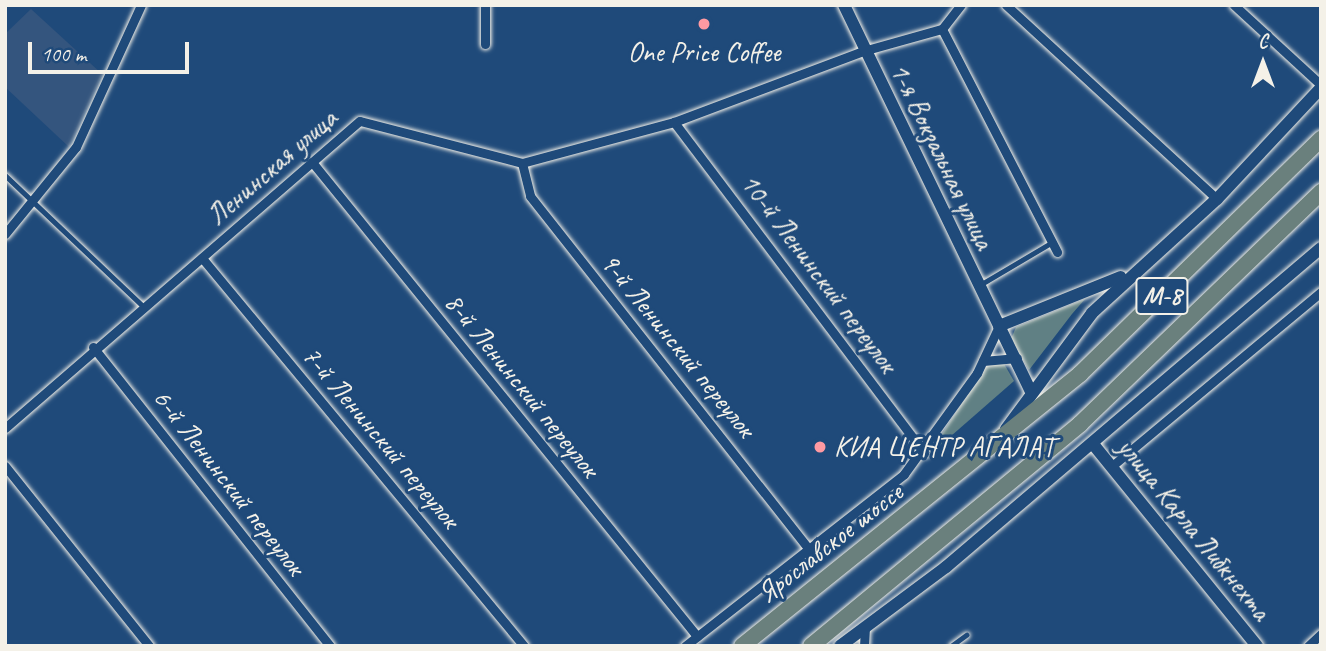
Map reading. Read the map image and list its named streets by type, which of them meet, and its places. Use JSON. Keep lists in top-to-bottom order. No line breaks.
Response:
{"streets":{"highway":["М-8","Ярославское шоссе"],"street":["1-я Вокзальная улица","Ленинская улица","10-й Ленинский переулок","9-й Ленинский переулок","8-й Ленинский переулок","7-й Ленинский переулок","6-й Ленинский переулок","улица Карла Либкнехта"]},"crossings":[["Ленинская улица","9-й Ленинский переулок"],["Ленинская улица","8-й Ленинский переулок"],["Ленинская улица","7-й Ленинский переулок"],["Ленинская улица","6-й Ленинский переулок"]],"places":["One Price Coffee","КИА ЦЕНТР АГАЛАТ"],"scale_bar":"100 m","north":"top"}
